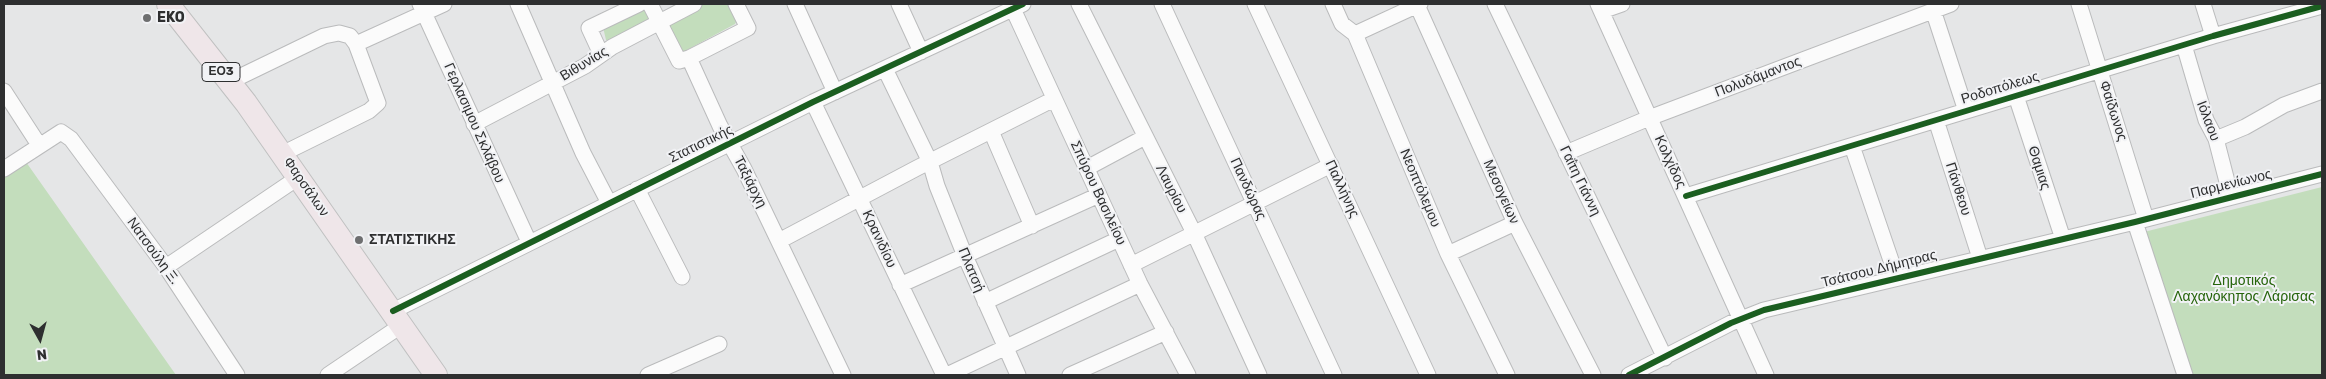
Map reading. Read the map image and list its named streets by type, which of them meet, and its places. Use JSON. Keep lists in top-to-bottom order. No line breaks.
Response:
{"streets":{"main road":["ΕΟ3","Φαρσάλων"],"street":["Βιθυνίας","Πολυδάμαντος","Ροδοπόλεως","Φαίδωνος","Ιόλαου","Γερλασιμου Σκλάβου","Στατιστικής","Κολχίδος","Θαμιας","Γαΐτη Γιάννη","Ταξιάρχη","Παρμενίωνος","Νεοπτόλεμου","Λαυρίου","Πανδώρας","Παλλήνης","Πάνθεου","Μεσογείων","Σπύρου Βασιλείου","Κρανιδίου","Νατσούλη Ξ.","Τσάτσου Δήμητρας","Πλατσή"]},"crossings":[["Βιθυνίας","Γερλασιμου Σκλάβου"],["Πολυδάμαντος","Κολχίδος"],["Πολυδάμαντος","Γαΐτη Γιάννη"],["Ροδοπόλεως","Φαίδωνος"],["Ροδοπόλεως","Ιόλαου"],["Ροδοπόλεως","Κολχίδος"],["Ροδοπόλεως","Θαμιας"],["Ροδοπόλεως","Πάνθεου"],["Φαίδωνος","Παρμενίωνος"],["Φαίδωνος","Τσάτσου Δήμητρας"],["Ιόλαου","Παρμενίωνος"],["Γερλασιμου Σκλάβου","Στατιστικής"],["Στατιστικής","Ταξιάρχη"],["Στατιστικής","Φαρσάλων"],["Στατιστικής","Σπύρου Βασιλείου"],["Στατιστικής","Κρανιδίου"],["Στατιστικής","Πλατσή"],["Κολχίδος","Τσάτσου Δήμητρας"],["Θαμιας","Τσάτσου Δήμητρας"],["Γαΐτη Γιάννη","Τσάτσου Δήμητρας"],["Παρμενίωνος","Τσάτσου Δήμητρας"],["Πάνθεου","Τσάτσου Δήμητρας"]],"parks":["Δημοτικός Λαχανόκηπος Λάρισας"],"places":["EKO","ΣΤΑΤΙΣΤΙΚΗΣ"],"north":"bottom"}
